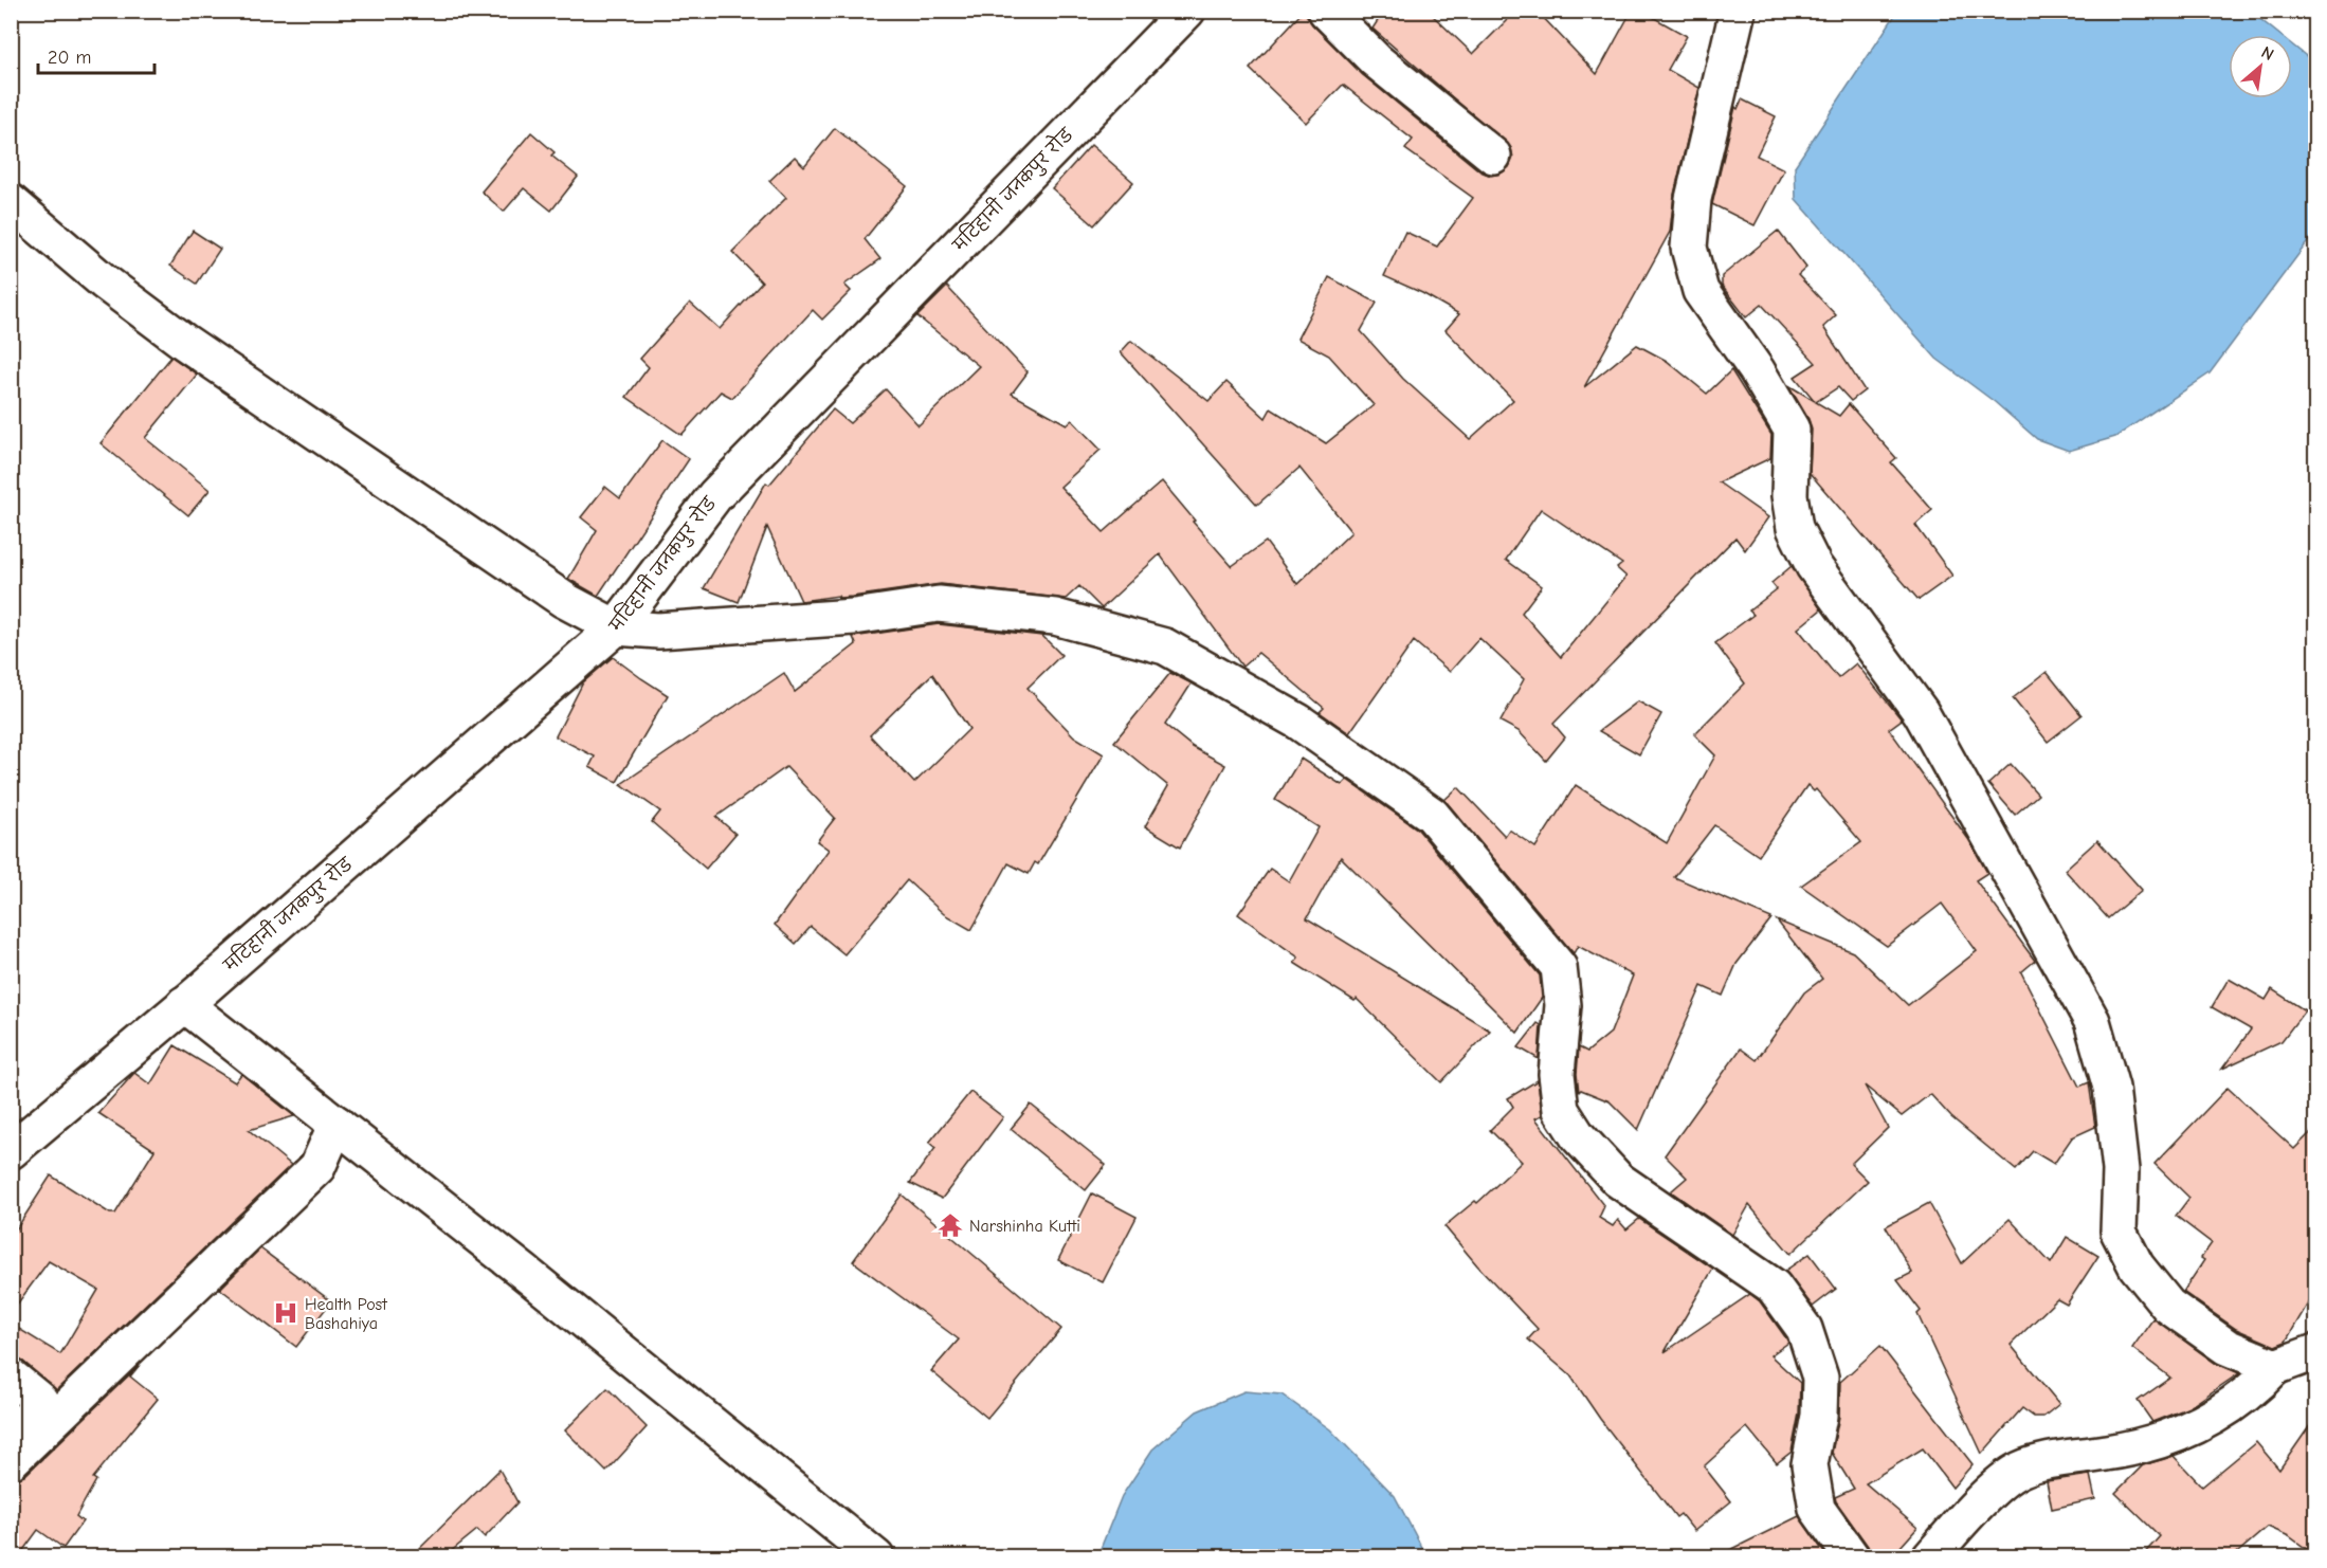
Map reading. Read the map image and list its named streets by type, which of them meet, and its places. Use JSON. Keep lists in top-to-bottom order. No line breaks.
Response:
{"streets":{"street":["मटिहानी जनकपुर रोड"]},"places":{"temple":["Narshinha Kutti"],"hospital":["Health Post Bashahiya"]},"scale_bar":"20 m","north":"top right"}
